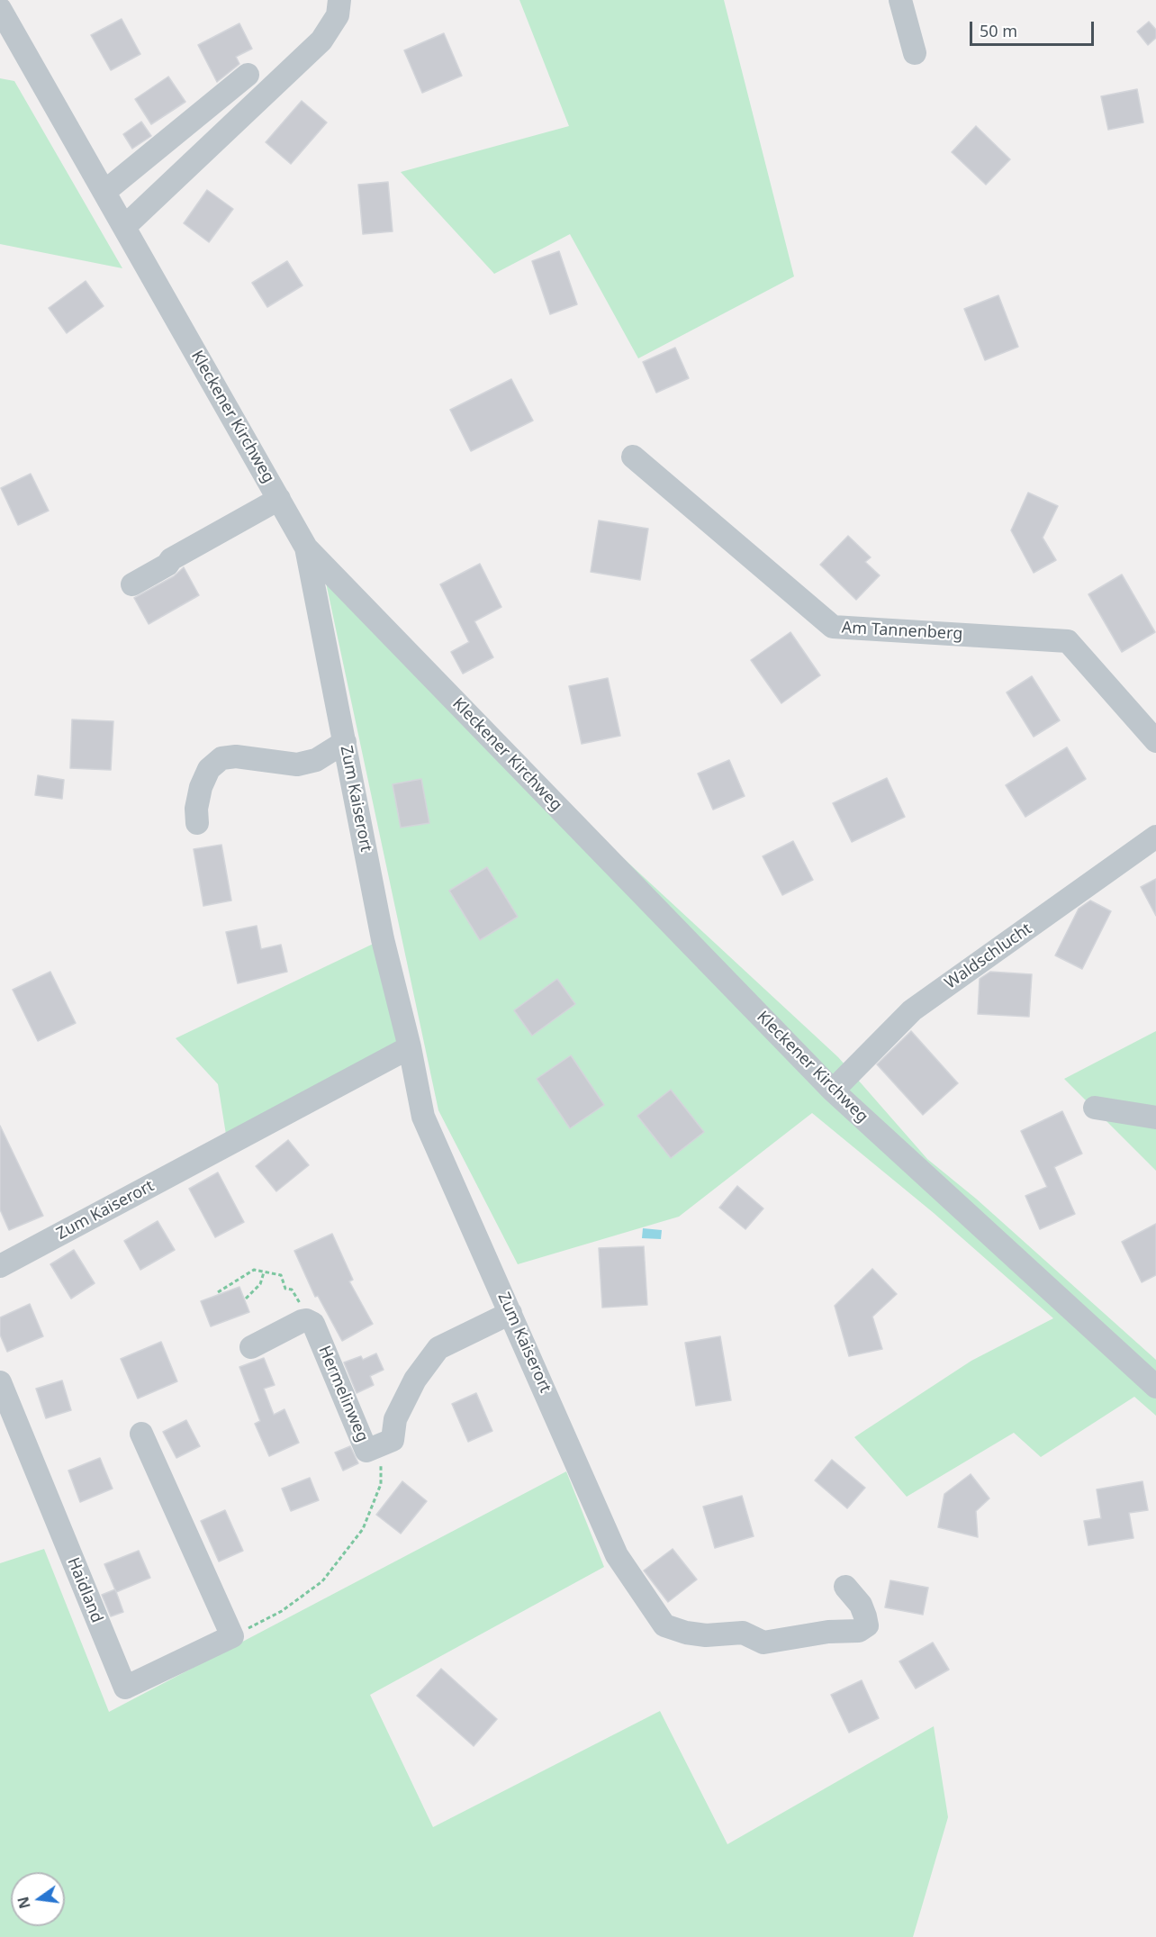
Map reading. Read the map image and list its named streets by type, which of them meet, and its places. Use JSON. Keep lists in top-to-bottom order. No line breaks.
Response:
{"streets":{"street":["Kleckener Kirchweg","Am Tannenberg","Zum Kaiserort","Waldschlucht","Hermelinweg","Haidland"]},"crossings":[["Kleckener Kirchweg","Zum Kaiserort"],["Kleckener Kirchweg","Waldschlucht"],["Zum Kaiserort","Hermelinweg"],["Hermelinweg","Haidland"]],"scale_bar":"50 m","north":"left"}
